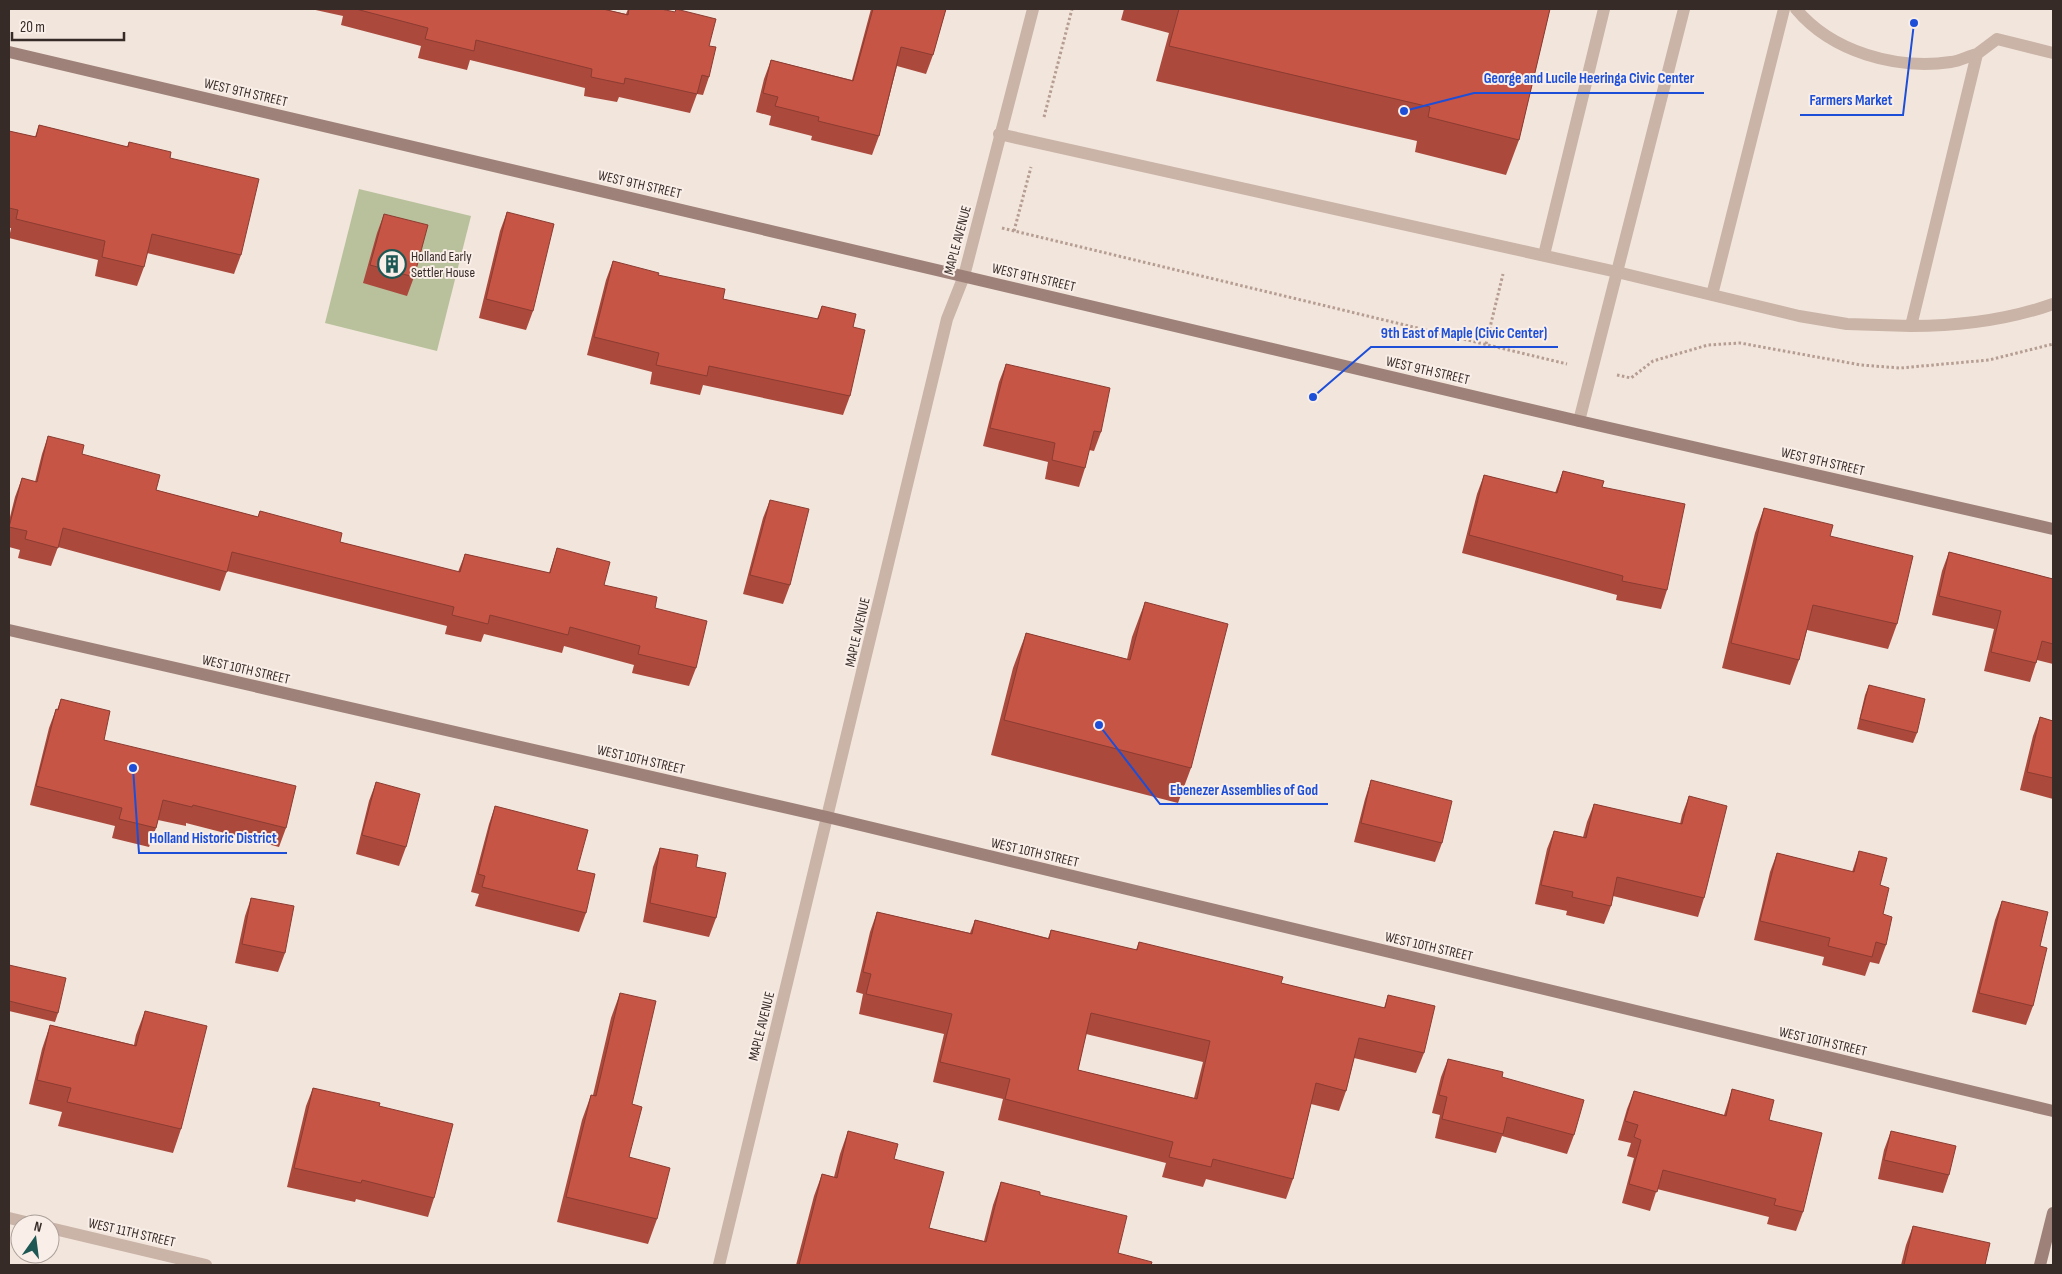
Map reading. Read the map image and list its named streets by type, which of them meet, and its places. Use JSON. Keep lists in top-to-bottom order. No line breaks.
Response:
{"streets":{"street":["WEST 9TH STREET","MAPLE AVENUE","WEST 10TH STREET","WEST 11TH STREET"]},"crossings":[["WEST 9TH STREET","MAPLE AVENUE"],["MAPLE AVENUE","WEST 10TH STREET"]],"places":{"other":["Farmers Market","George and Lucile Heeringa Civic Center","9th East of Maple (Civic Center)","Ebenezer Assemblies of God","Holland Historic District"],"building":["Holland Early Settler House"]},"scale_bar":"20 m","north":"top"}
